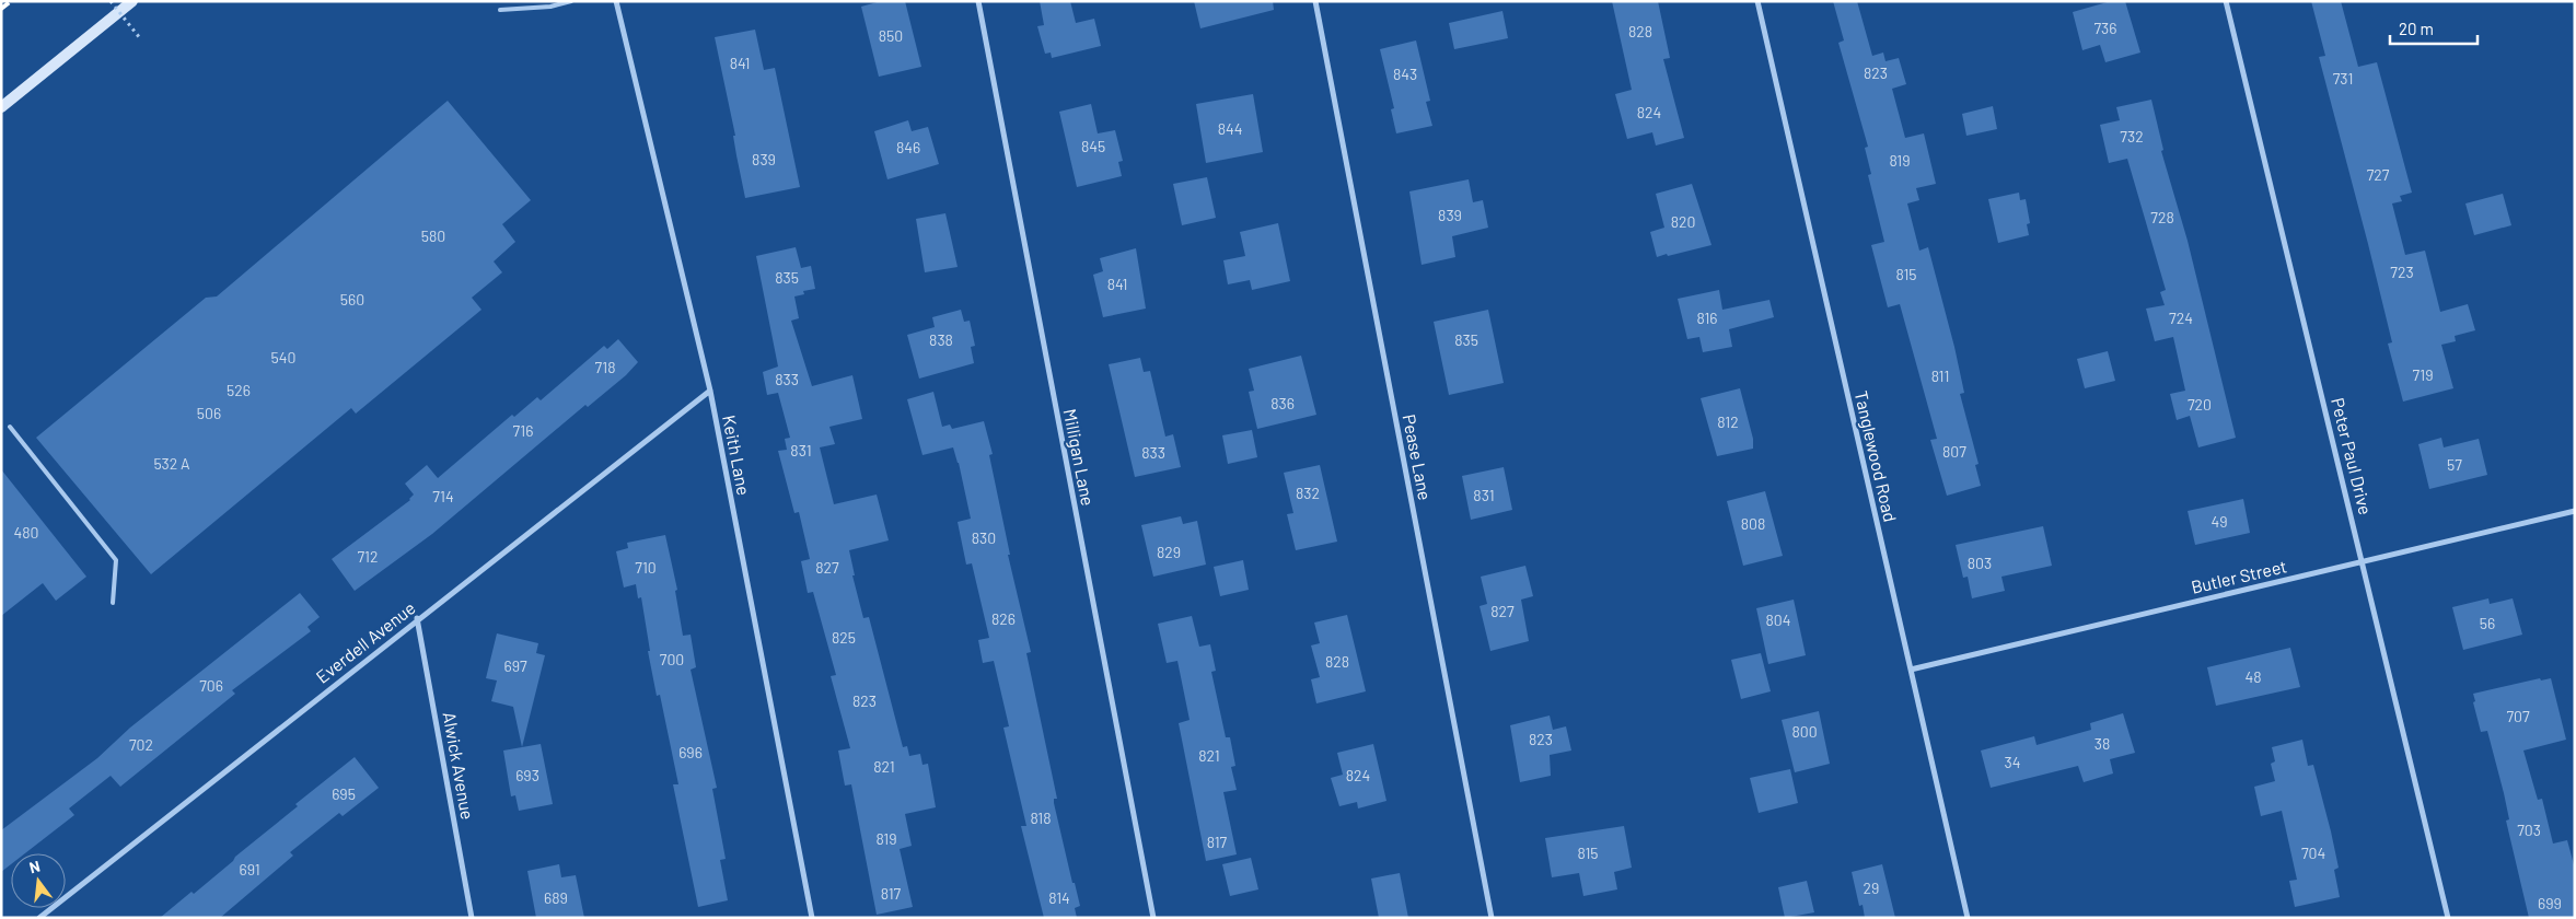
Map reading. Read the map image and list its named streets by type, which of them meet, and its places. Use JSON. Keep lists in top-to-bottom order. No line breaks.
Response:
{"streets":{"street":["Keith Lane","Tanglewood Road","Peter Paul Drive","Milligan Lane","Pease Lane","Butler Street","Everdell Avenue","Alwick Avenue"]},"crossings":[["Keith Lane","Everdell Avenue"],["Tanglewood Road","Butler Street"],["Peter Paul Drive","Butler Street"],["Everdell Avenue","Alwick Avenue"]],"house_numbers":["736","828","850","841","823","843","731","824","844","732","845","846","839","819","727","839","728","820","580","723","815","835","841","560","816","724","838","835","540","718","719","811","833","526","836","720","506","812","716","831","807","833","532 A","57","832","831","714","49","808","480","830","829","712","803","710","827","827","826","804","56","825","700","828","697","48","706","823","707","800","823","38","702","696","821","34","821","693","824","695","818","703","819","817","815","704","691","29","817","689","814","699"],"scale_bar":"20 m","north":"top"}
